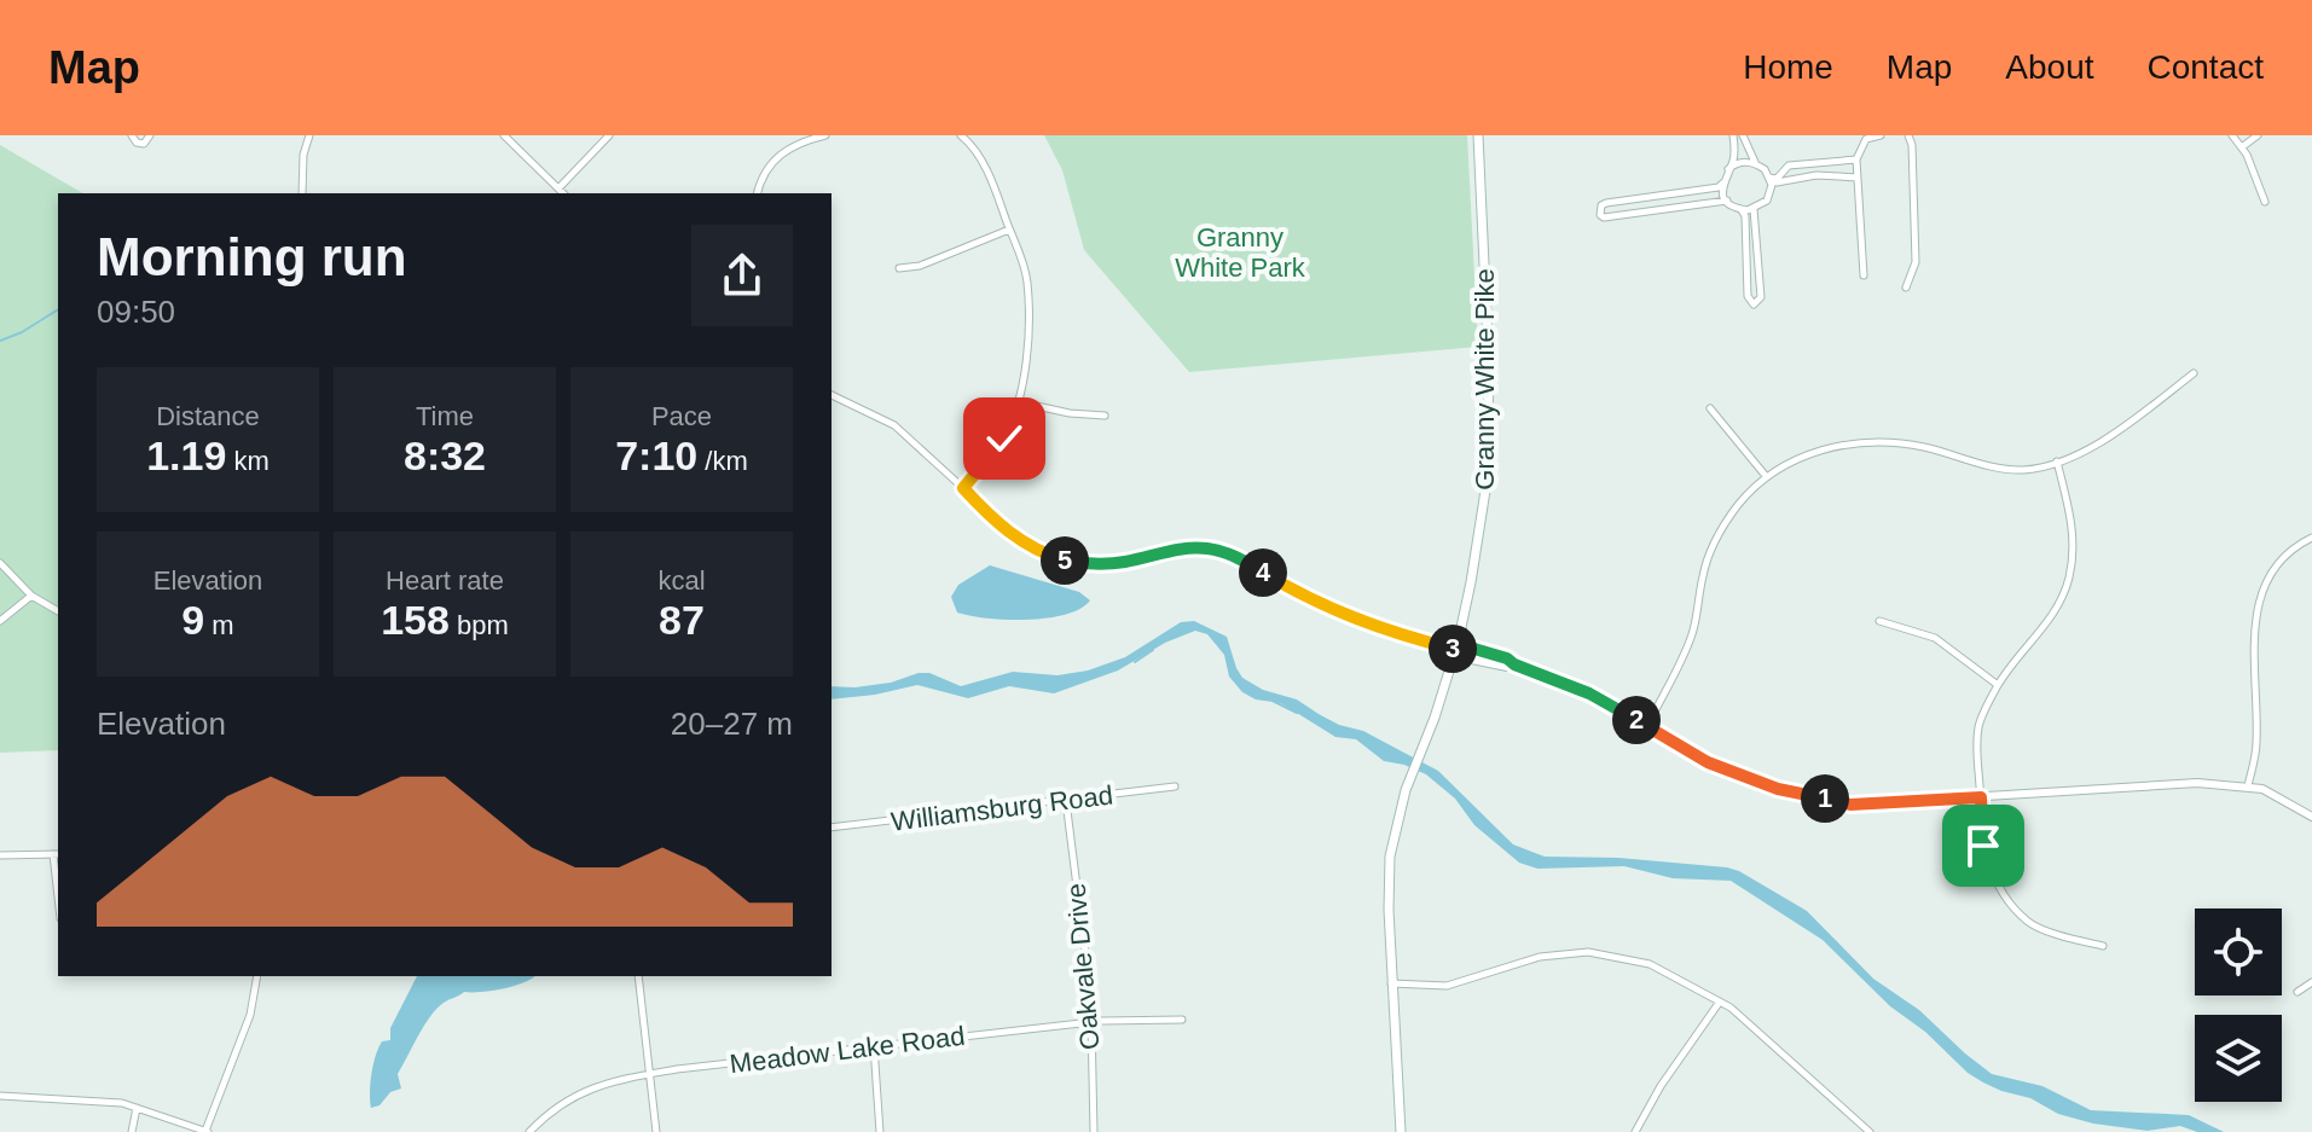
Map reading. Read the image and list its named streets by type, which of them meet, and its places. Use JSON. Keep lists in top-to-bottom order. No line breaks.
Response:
{"streets":{"main road":["Granny White Pike"],"street":["Williamsburg Road","Oakvale Drive","Meadow Lake Road"]},"crossings":[["Williamsburg Road","Oakvale Drive"],["Oakvale Drive","Meadow Lake Road"]],"parks":["Granny White Park"],"page":{"header":"Map","nav":["Home","Map","About","Contact"],"heading":["Morning run","09:50"],"stats":[["Distance","1.19 km"],["Time","8:32"],["Pace","7:10 /km"],["Elevation","9 m"],["Heart rate","158 bpm"],["kcal","87"]],"pins":["5","4","3","2","1"],"chart":["Elevation","20–27 m"]}}
